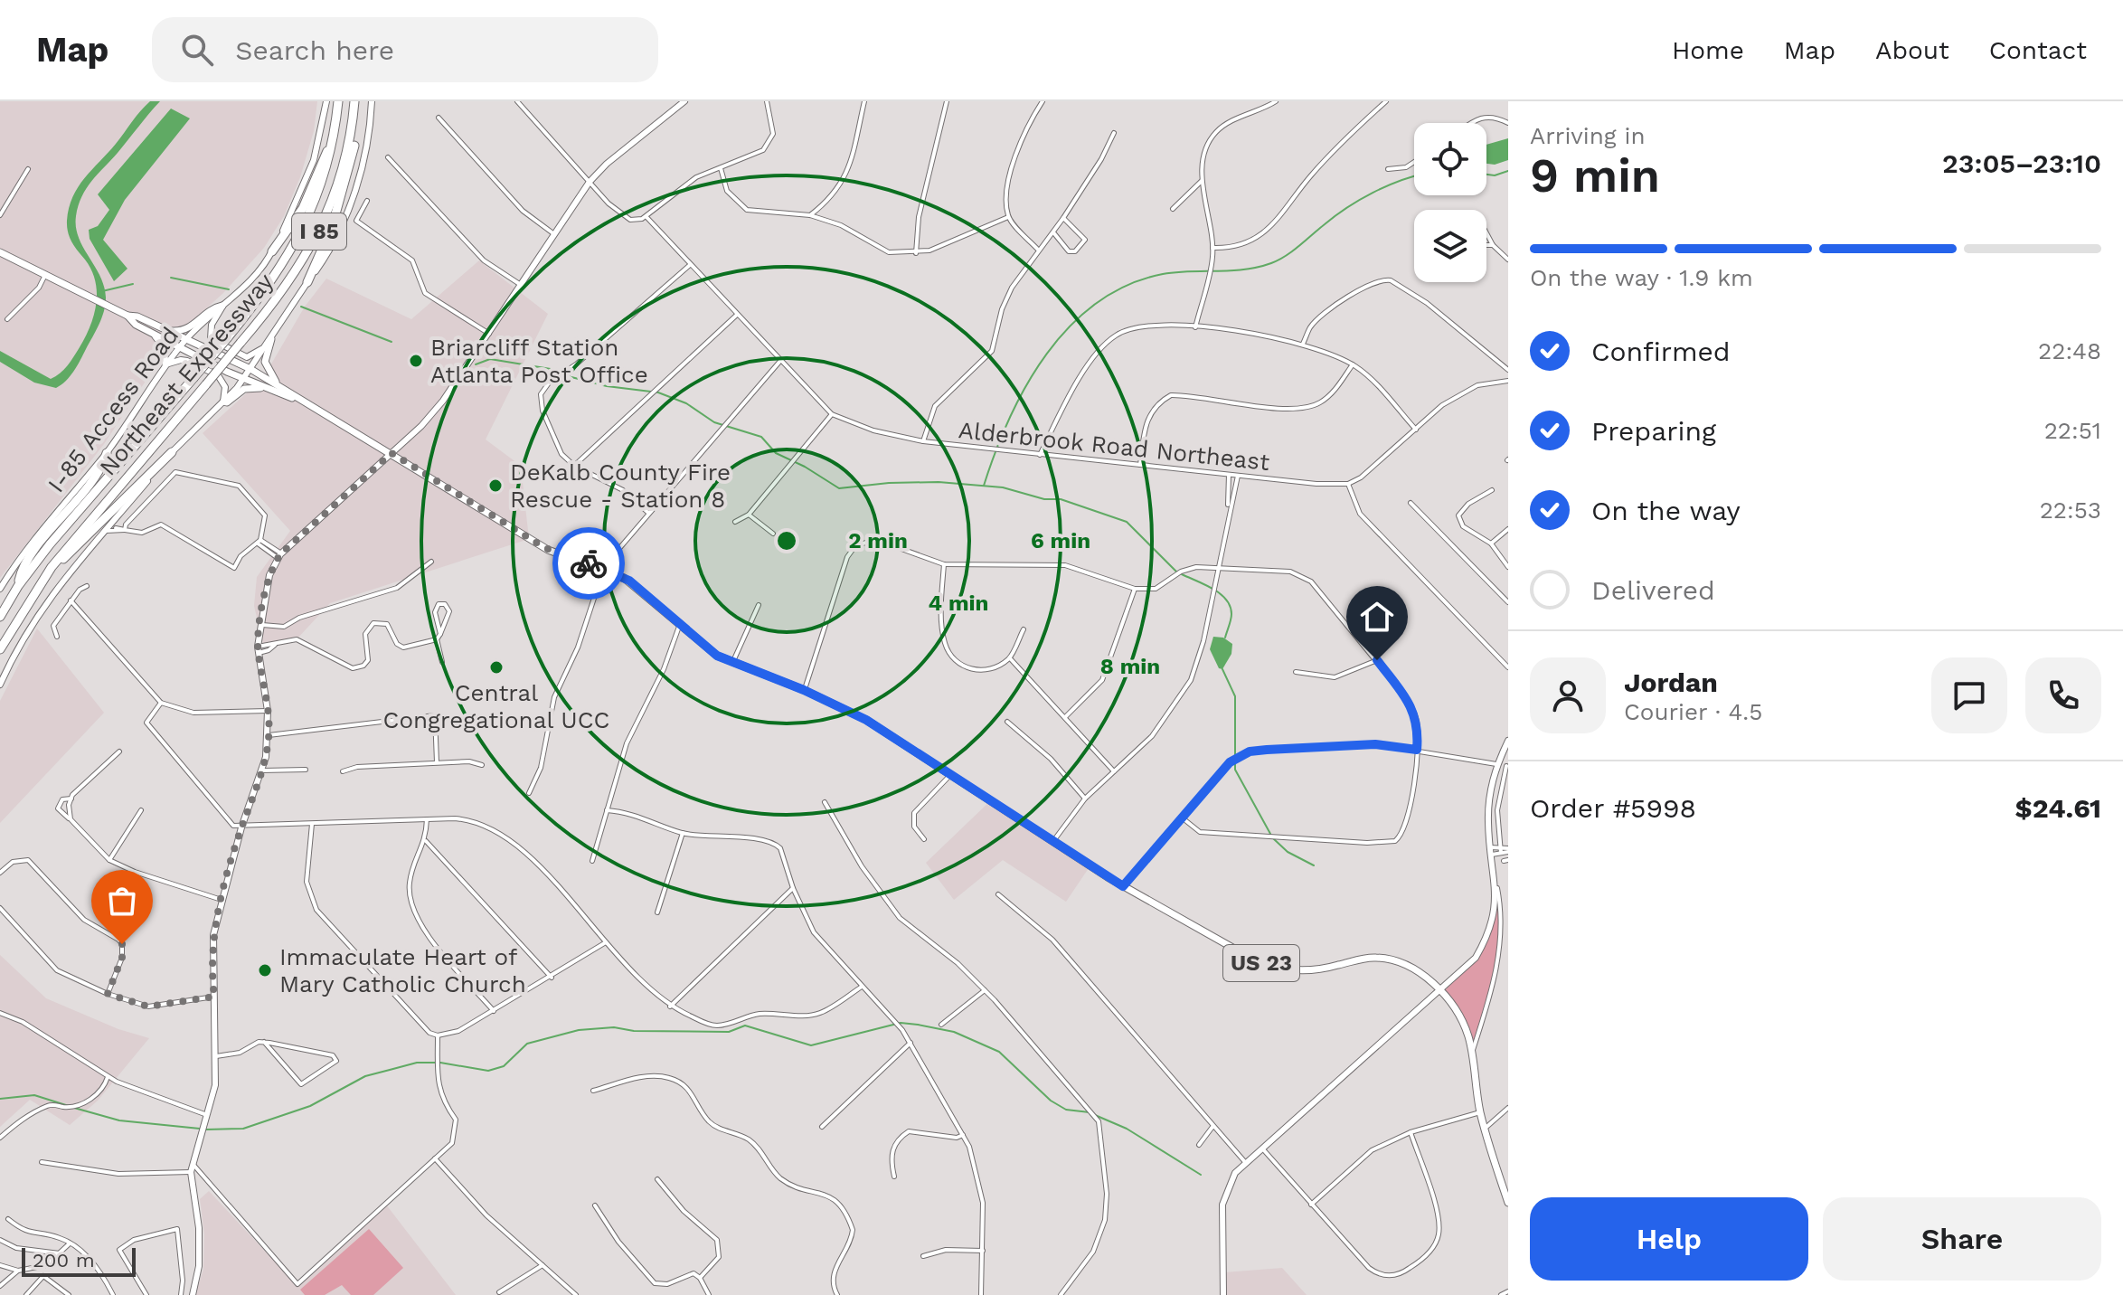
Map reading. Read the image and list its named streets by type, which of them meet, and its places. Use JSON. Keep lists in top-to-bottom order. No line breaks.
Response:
{"streets":{"highway":["I 85","Northeast Expressway"],"main road":["I-85 Access Road","US 23"],"street":["Alderbrook Road Northeast"]},"crossings":[["I-85 Access Road","US 23"]],"places":["Briarcliff Station Atlanta Post Office","DeKalb County Fire Rescue - Station 8","Central Congregational UCC","Immaculate Heart of Mary Catholic Church"],"scale_bar":"200 m","page":{"header":"Map","search":"Search here","nav":["Home","Map","About","Contact"],"heading":["9 min","Arriving in","23:05–23:10"],"panel":["Jordan","Courier · 4.5","Order #5998","$24.61"],"bar":"On the way · 1.9 km","list":[["Confirmed","22:48"],["Preparing","22:51"],["On the way","22:53"],"Delivered"],"buttons":["Help","Share"],"scale":"200 m"},"rings":["2 min","6 min","4 min","8 min"]}
